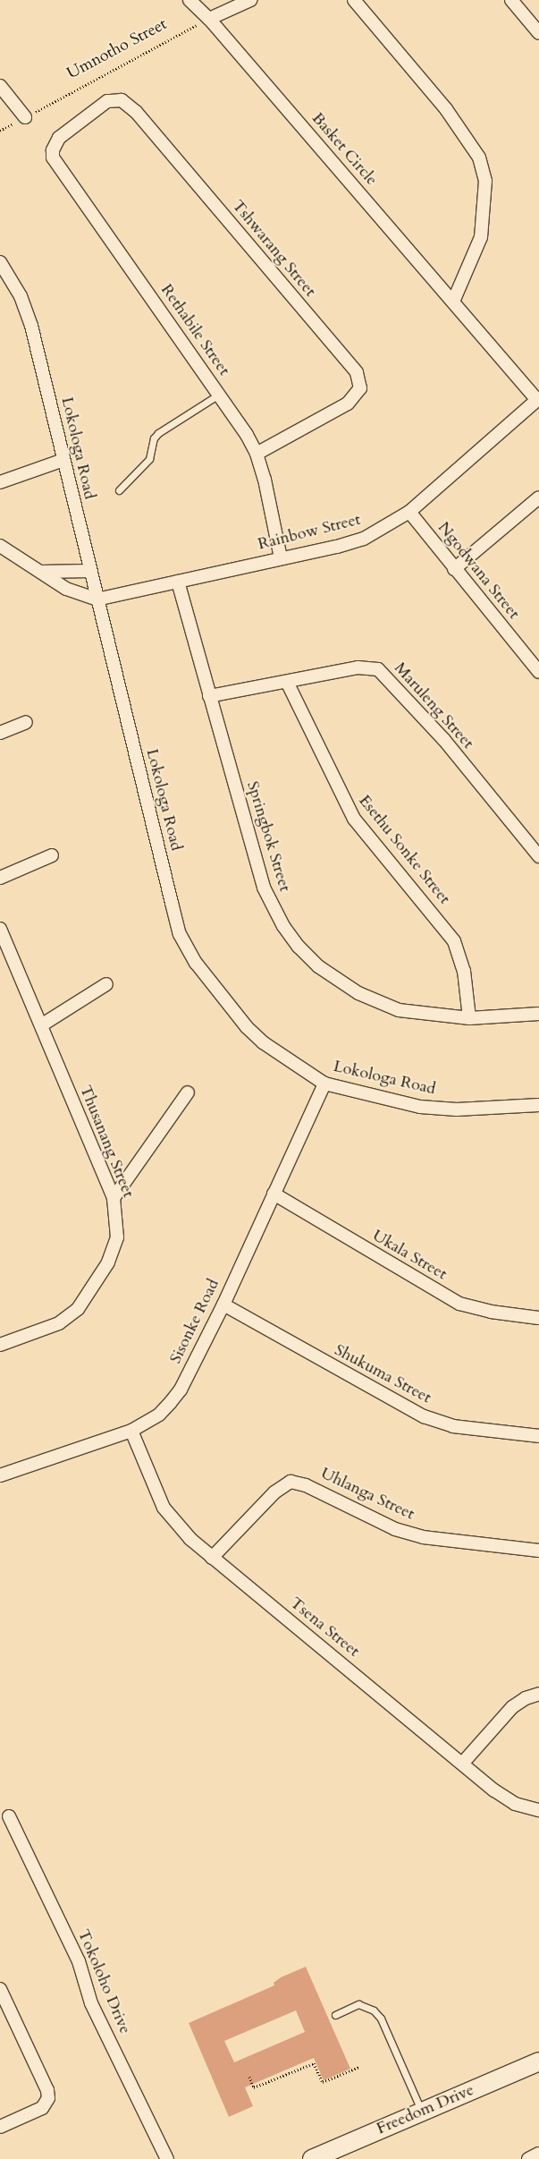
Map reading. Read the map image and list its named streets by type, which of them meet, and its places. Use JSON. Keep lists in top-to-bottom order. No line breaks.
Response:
{"streets":{"street":["Basket Circle","Tshwarang Street","Rethabile Street","Lokologa Road","Rainbow Street","Ngodwana Street","Maruleng Street","Springbok Street","Esethu Sonke Street","Thusanang Street","Ukala Street","Sisonke Road","Shukuma Street","Uhlanga Street","Tsena Street","Tokoloho Drive","Freedom Drive"],"path":["Umnotho Street"]},"crossings":[["Umnotho Street","Basket Circle"],["Basket Circle","Rainbow Street"],["Tshwarang Street","Rethabile Street"],["Rethabile Street","Rainbow Street"],["Lokologa Road","Rainbow Street"],["Lokologa Road","Sisonke Road"],["Rainbow Street","Ngodwana Street"],["Rainbow Street","Springbok Street"],["Maruleng Street","Springbok Street"],["Maruleng Street","Esethu Sonke Street"],["Springbok Street","Esethu Sonke Street"],["Ukala Street","Sisonke Road"],["Sisonke Road","Shukuma Street"],["Sisonke Road","Tsena Street"],["Uhlanga Street","Tsena Street"]]}
